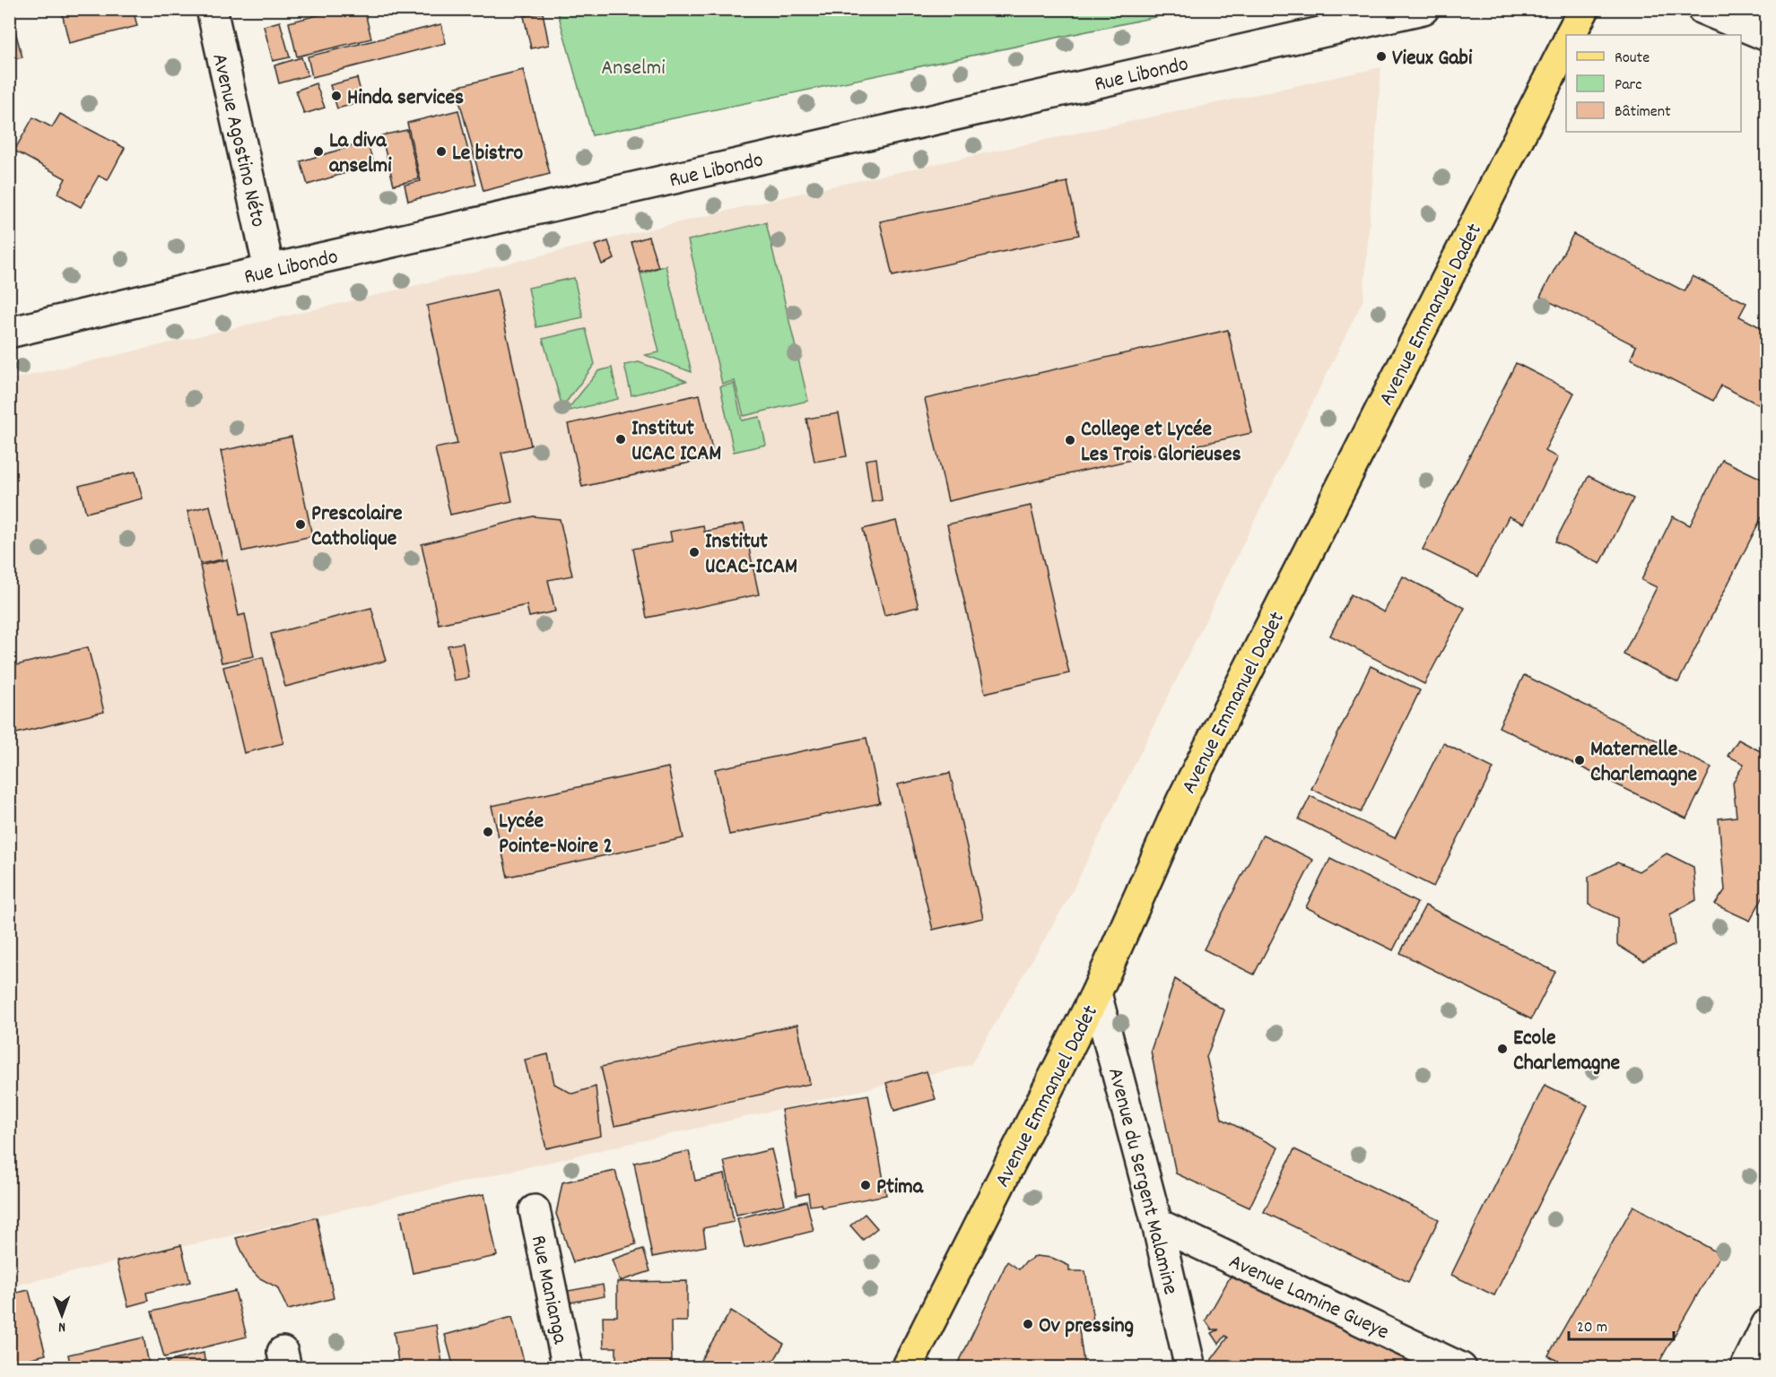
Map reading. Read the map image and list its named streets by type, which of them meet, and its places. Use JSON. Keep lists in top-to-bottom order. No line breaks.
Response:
{"streets":{"main road":["Avenue Emmanuel Dadet"],"street":["Rue Libondo","Avenue Agostino Néto","Avenue du Sergent Malamine","Rue Manianga","Avenue Lamine Gueye"]},"crossings":[["Rue Libondo","Avenue Agostino Néto"],["Avenue Emmanuel Dadet","Avenue du Sergent Malamine"],["Avenue du Sergent Malamine","Avenue Lamine Gueye"]],"parks":["Anselmi"],"places":["Vieux Gabi","Hinda services","La diva anselmi","Le bistro","Institut UCAC ICAM","College et Lycée Les Trois Glorieuses","Prescolaire Catholique","Institut UCAC-ICAM","Maternelle Charlemagne","Lycée Pointe-Noire 2","Ecole Charlemagne","Ptima","Ov pressing"],"legend":["Route","Parc","Bâtiment"],"scale_bar":"20 m","north":"bottom"}
